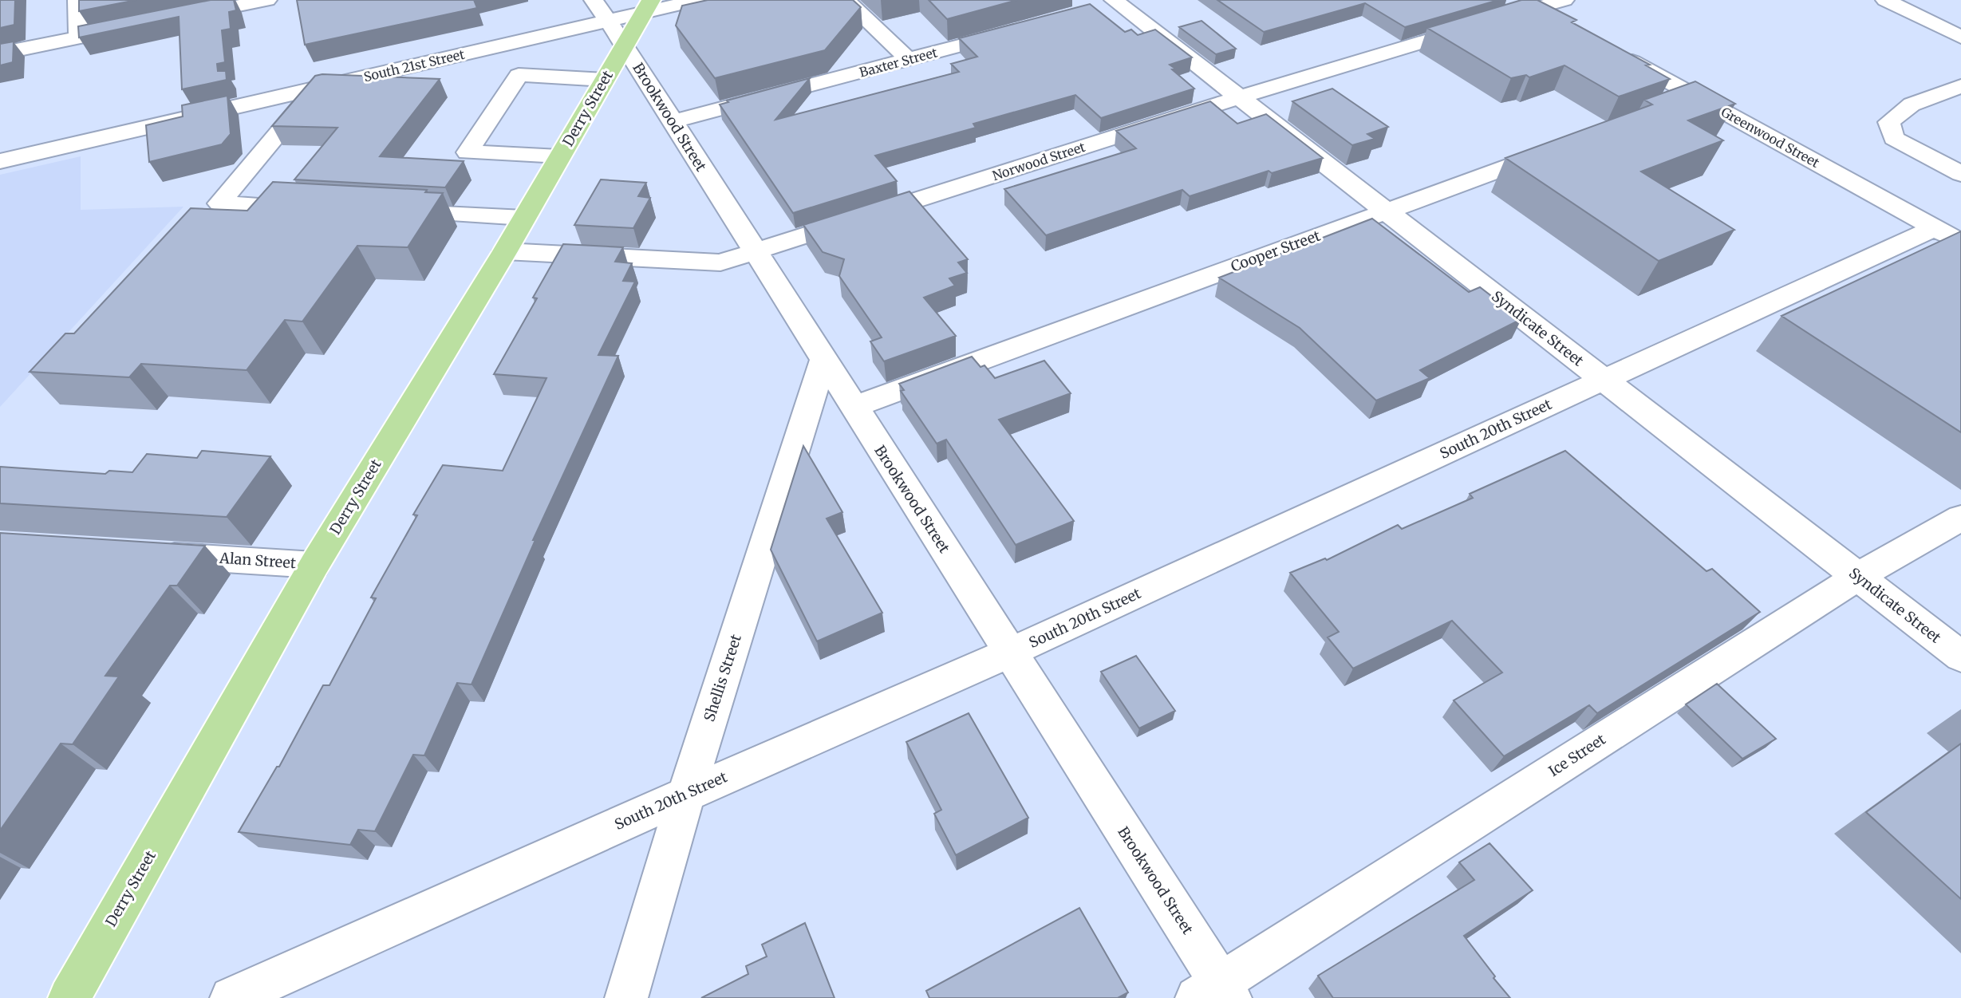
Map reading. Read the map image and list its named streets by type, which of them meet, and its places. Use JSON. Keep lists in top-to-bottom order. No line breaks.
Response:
{"streets":{"main road":["Derry Street"],"street":["Baxter Street","South 21st Street","Brookwood Street","Greenwood Street","Norwood Street","Cooper Street","Syndicate Street","South 20th Street","Alan Street","Shellis Street","Ice Street"]},"crossings":[["Baxter Street","Brookwood Street"],["South 21st Street","Derry Street"],["South 21st Street","Brookwood Street"],["Derry Street","Brookwood Street"],["Derry Street","Norwood Street"],["Derry Street","Alan Street"],["Brookwood Street","Norwood Street"],["Brookwood Street","Cooper Street"],["Brookwood Street","South 20th Street"],["Brookwood Street","Shellis Street"],["Brookwood Street","Ice Street"],["Greenwood Street","South 20th Street"],["Norwood Street","Syndicate Street"],["Cooper Street","Syndicate Street"],["Syndicate Street","South 20th Street"],["Syndicate Street","Ice Street"],["South 20th Street","Shellis Street"]]}
